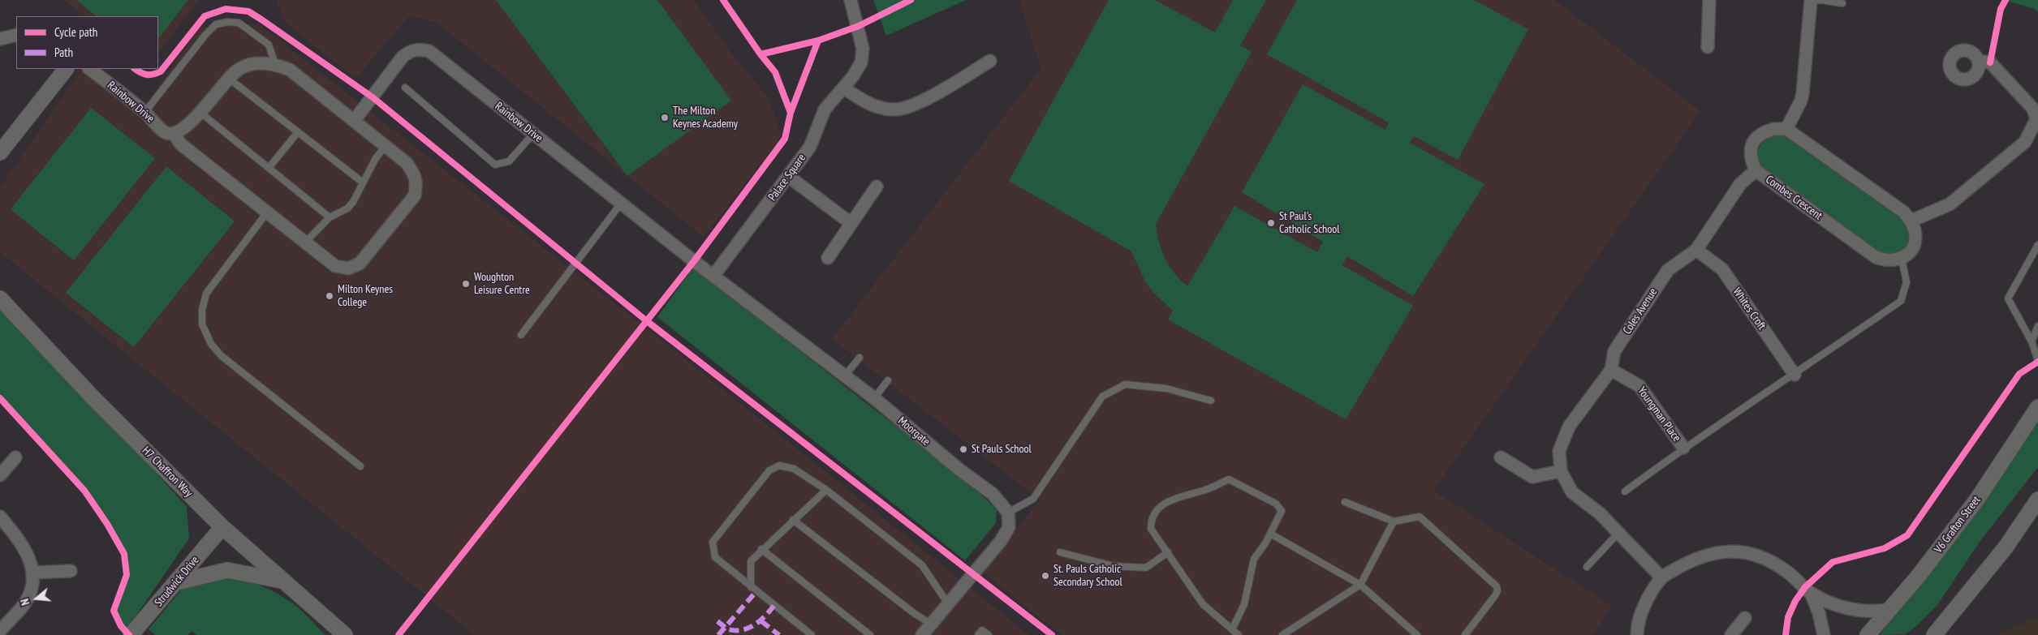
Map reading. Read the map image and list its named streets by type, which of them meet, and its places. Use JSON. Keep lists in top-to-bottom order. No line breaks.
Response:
{"streets":{"street":["Rainbow Drive","Palace Square","Combes Crescent","Whites Croft","Coles Avenue","Youngman Place","Moorgate","H7 Chaffron Way","V6 Grafton Street","Strudwick Drive"]},"crossings":[["Rainbow Drive","Moorgate"],["Palace Square","Moorgate"],["Combes Crescent","Coles Avenue"],["Whites Croft","Coles Avenue"],["Coles Avenue","Youngman Place"],["H7 Chaffron Way","Strudwick Drive"]],"places":["The Milton Keynes Academy","St Paul's Catholic School","Woughton Leisure Centre","Milton Keynes College","St Pauls School","St. Pauls Catholic Secondary School"],"legend":["Cycle path","Path"],"north":"left"}
